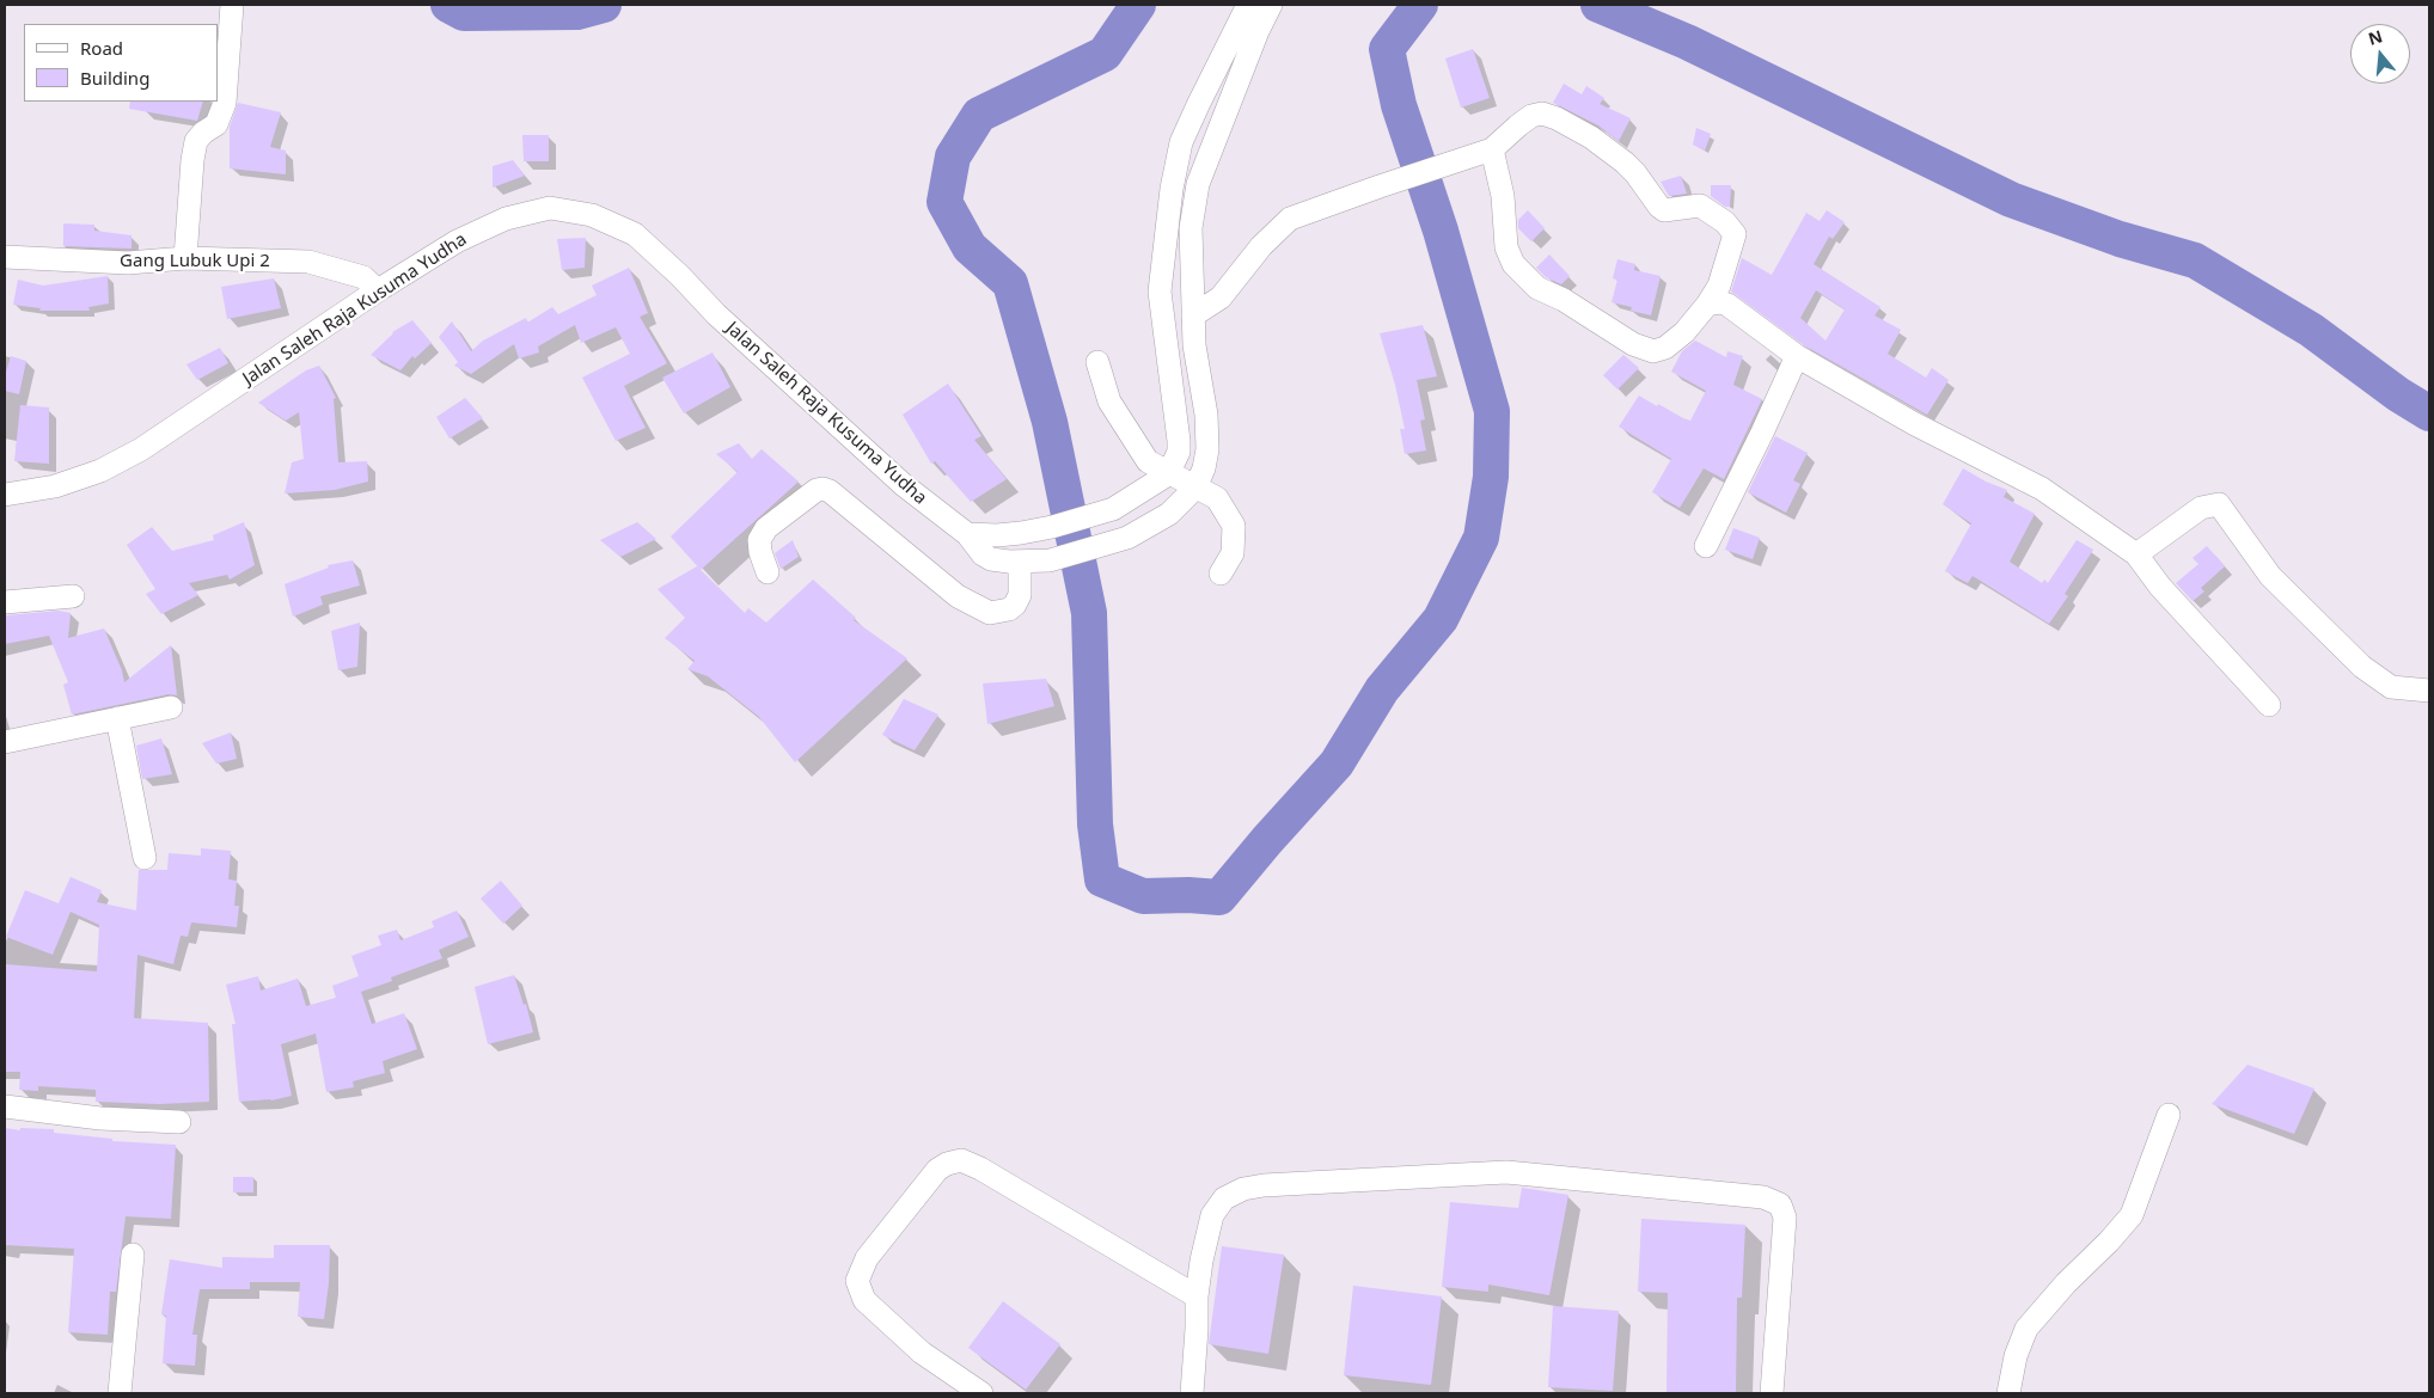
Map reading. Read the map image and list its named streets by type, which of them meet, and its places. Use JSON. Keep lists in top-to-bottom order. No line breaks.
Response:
{"streets":{"street":["Gang Lubuk Upi 2","Jalan Saleh Raja Kusuma Yudha"]},"crossings":[["Gang Lubuk Upi 2","Jalan Saleh Raja Kusuma Yudha"]],"legend":["Road","Building"],"north":"top"}
